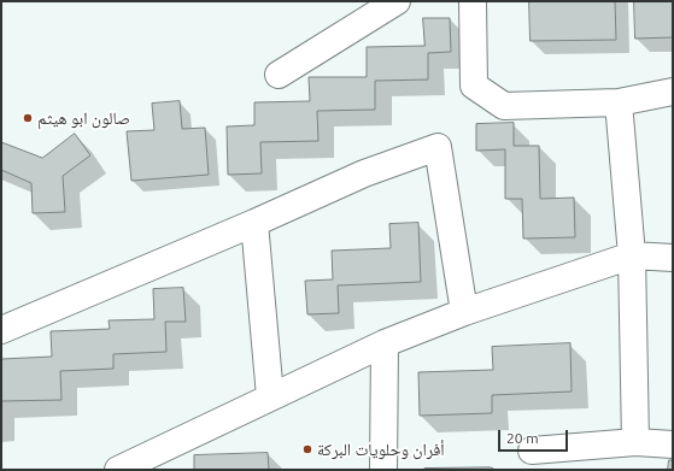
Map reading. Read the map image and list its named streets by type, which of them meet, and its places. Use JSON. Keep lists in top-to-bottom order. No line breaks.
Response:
{"places":["صالون ابو هيثم","أفران وحلويات البركة"],"scale_bar":"20 m"}
